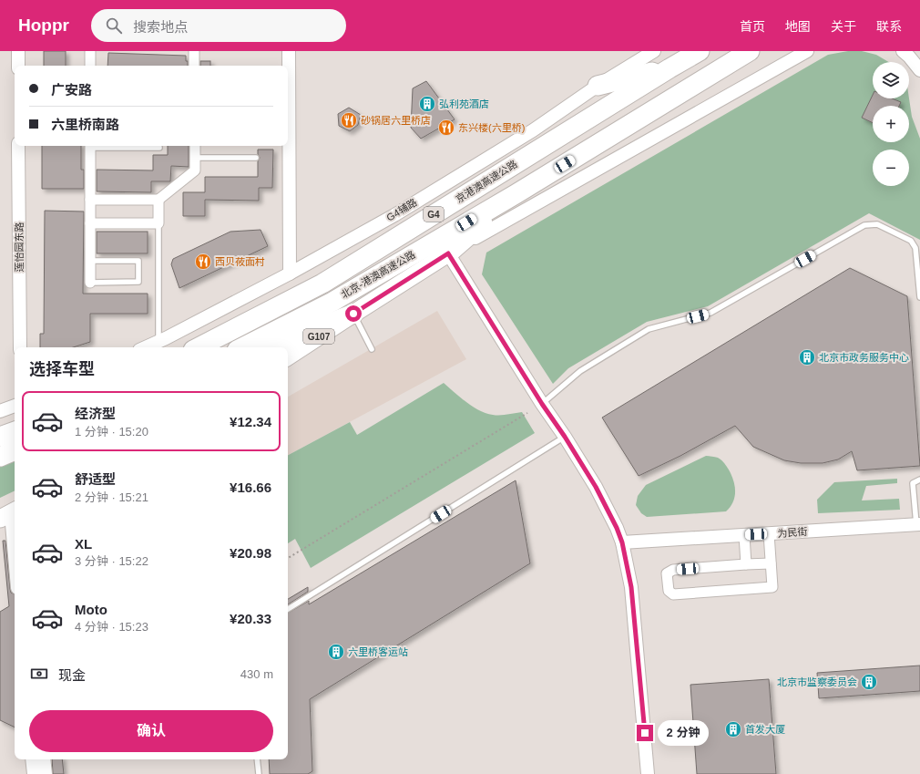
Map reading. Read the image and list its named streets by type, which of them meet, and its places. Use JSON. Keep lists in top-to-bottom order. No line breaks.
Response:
{"streets":{"highway":["京港澳高速公路","G4","北京-港澳高速公路","G107"],"street":["G4辅路","莲怡园东路","为民街"]},"crossings":[["G4","北京-港澳高速公路"],["G4","G107"],["北京-港澳高速公路","G107"]],"places":{"building":["弘利苑酒店","北京市政务服务中心","六里桥客运站","北京市监察委员会","首发大厦"],"restaurant":["砂锅居六里桥店","东兴楼(六里桥)","西贝莜面村"]},"page":{"header":"Hoppr","search":"搜索地点","nav":["首页","地图","关于","联系"],"map_buttons":["+","−"],"banner":["广安路","六里桥南路"],"heading":"选择车型","list":[{"name":"经济型","note":"1 分钟 · 15:20","value":"¥12.34"},{"name":"舒适型","note":"2 分钟 · 15:21","value":"¥16.66"},{"name":"XL","note":"3 分钟 · 15:22","value":"¥20.98"},{"name":"Moto","note":"4 分钟 · 15:23","value":"¥20.33"}],"pay":["现金","430 m"],"buttons":"确认","bubble":"2 分钟"}}
